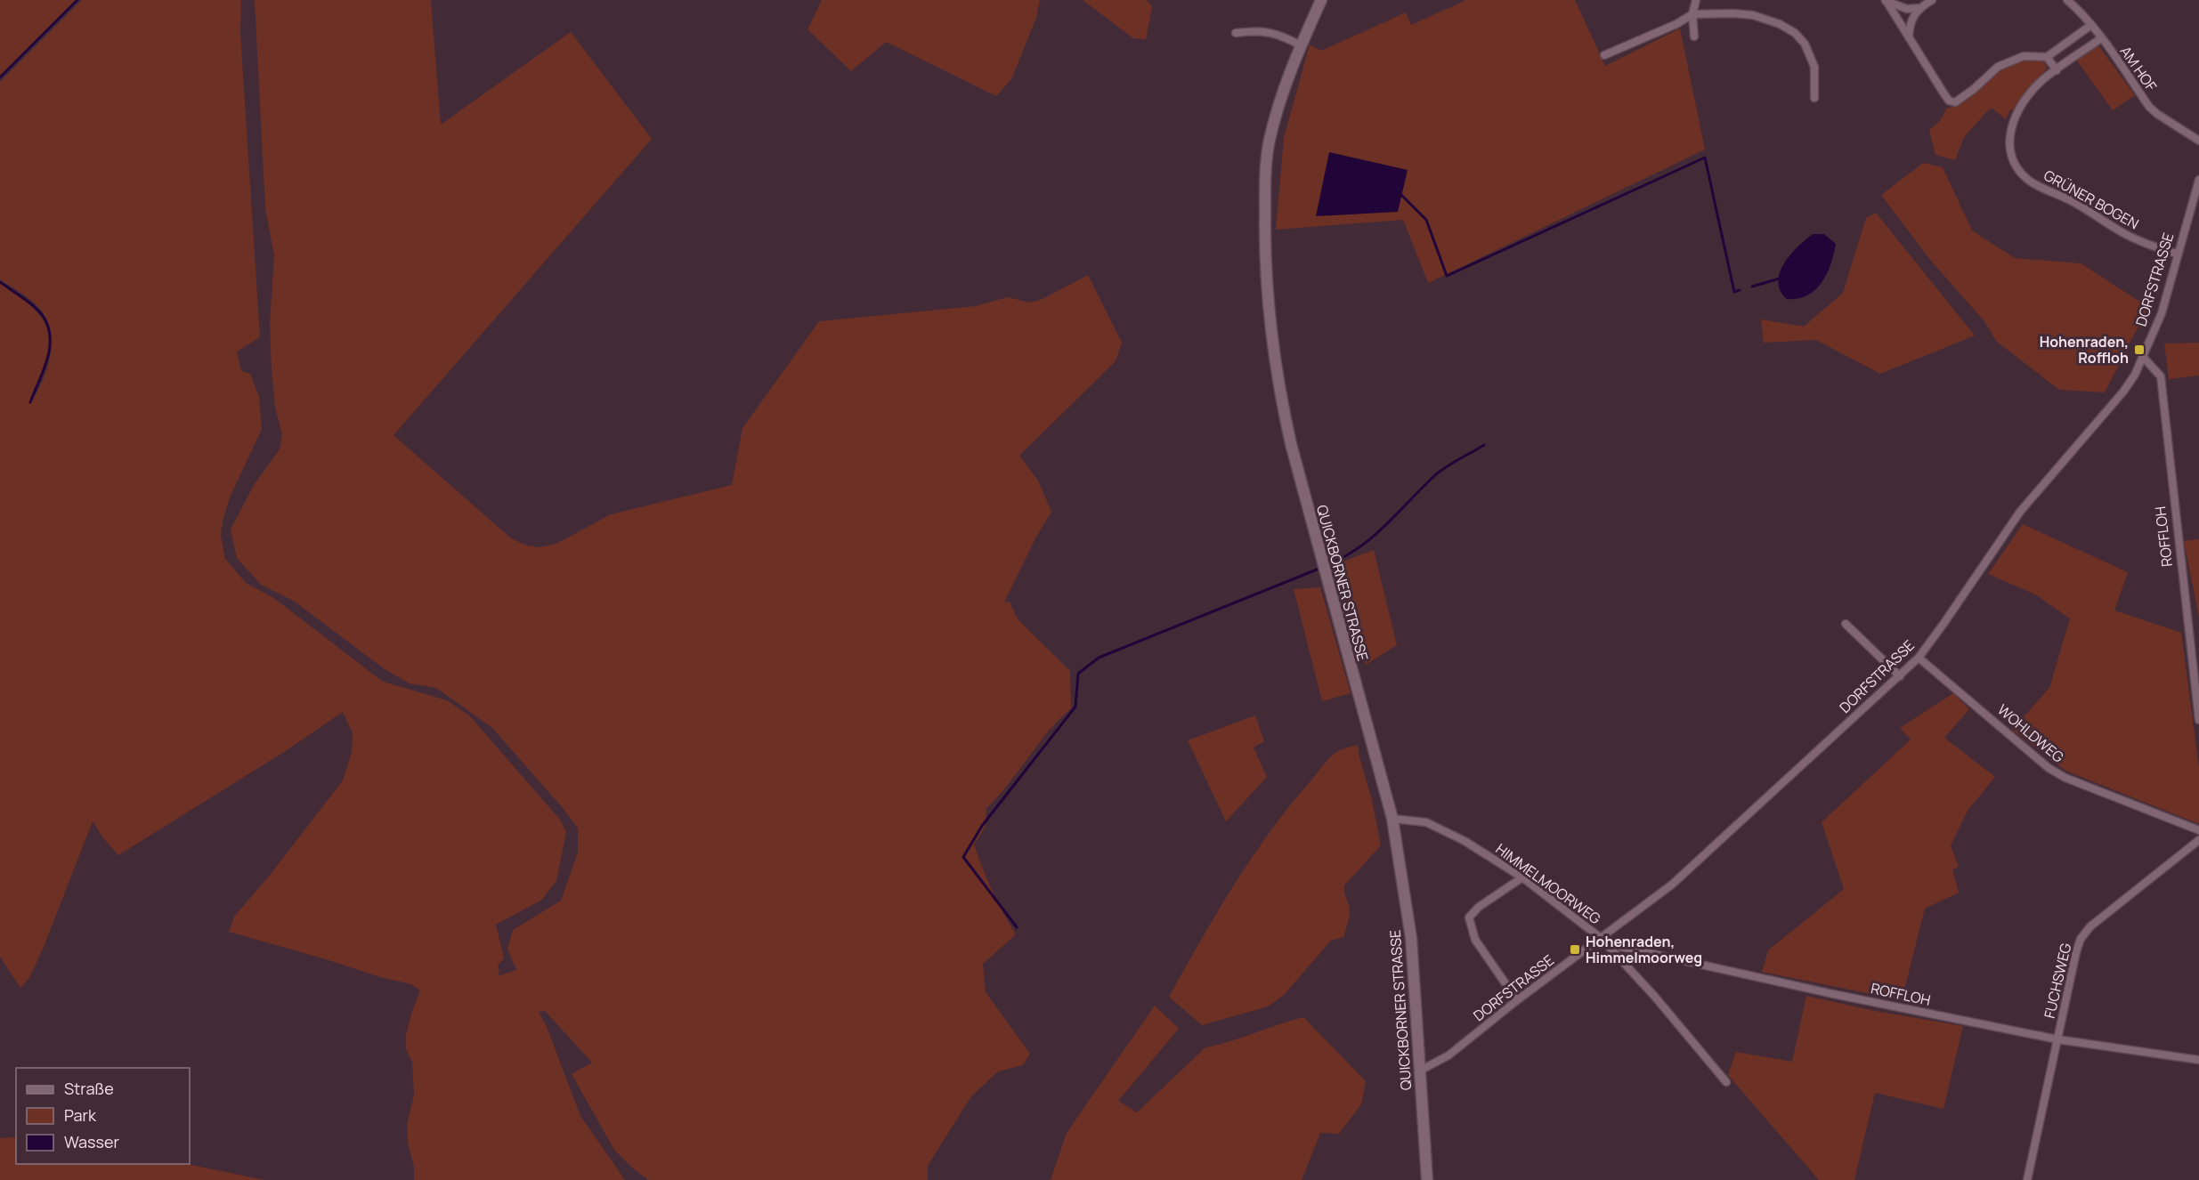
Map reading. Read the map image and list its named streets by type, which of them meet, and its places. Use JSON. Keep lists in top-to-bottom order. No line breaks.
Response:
{"streets":{"main road":["QUICKBORNER STRASSE"],"street":["AM HOF","GRÜNER BOGEN","DORFSTRASSE","ROFFLOH","WOHLDWEG","HIMMELMOORWEG","FUCHSWEG"]},"crossings":[["AM HOF","GRÜNER BOGEN"],["GRÜNER BOGEN","DORFSTRASSE"],["DORFSTRASSE","ROFFLOH"],["DORFSTRASSE","QUICKBORNER STRASSE"],["DORFSTRASSE","WOHLDWEG"],["DORFSTRASSE","HIMMELMOORWEG"],["ROFFLOH","HIMMELMOORWEG"],["ROFFLOH","FUCHSWEG"],["QUICKBORNER STRASSE","HIMMELMOORWEG"]],"places":{"transit":["Hohenraden, Roffloh","Hohenraden, Himmelmoorweg"]},"legend":["Straße","Park","Wasser"]}
